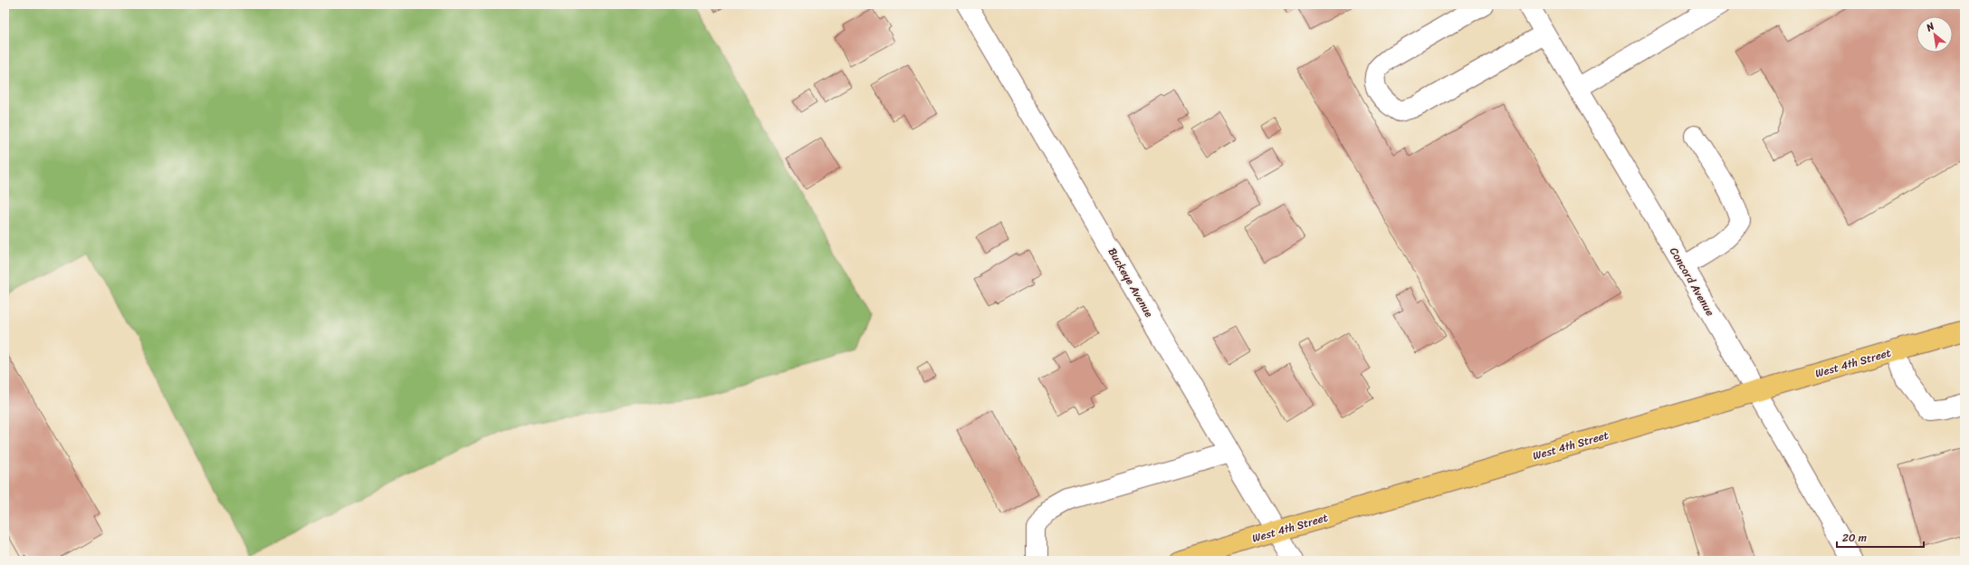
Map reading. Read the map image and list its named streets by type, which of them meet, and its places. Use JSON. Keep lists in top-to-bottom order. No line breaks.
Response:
{"streets":{"main road":["West 4th Street"],"street":["Concord Avenue","Buckeye Avenue"]},"crossings":[["Concord Avenue","West 4th Street"],["Buckeye Avenue","West 4th Street"]],"scale_bar":"20 m","north":"top left"}
